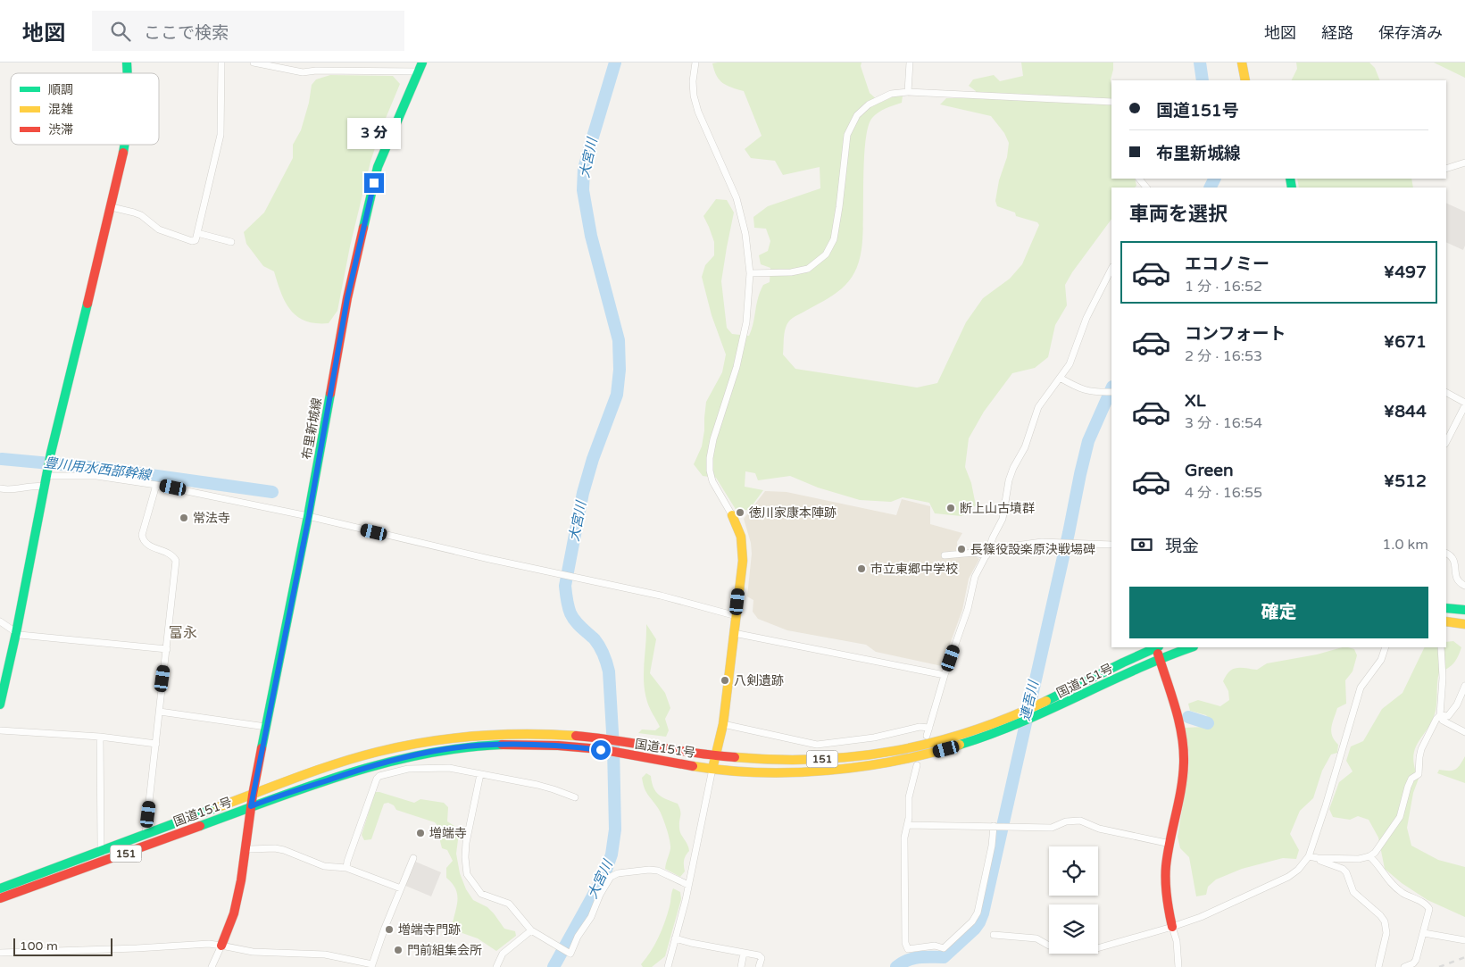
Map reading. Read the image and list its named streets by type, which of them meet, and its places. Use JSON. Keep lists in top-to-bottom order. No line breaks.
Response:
{"streets":{"main road":["布里新城線","国道151号","151"]},"crossings":[["布里新城線","国道151号"]],"districts":["富永"],"water":["大宮川","豊川用水西部幹線","連吾川"],"places":["断上山古墳群","徳川家康本陣跡","常法寺","長篠役設楽原決戦場碑","市立東郷中学校","八剣遺跡","増端寺","増端寺門跡","門前組集会所"],"legend":["順調","混雑","渋滞"],"scale_bar":"100 m","page":{"header":"地図","search":"ここで検索","nav":["地図","経路","保存済み"],"banner":["国道151号","布里新城線"],"bubble":"3 分","heading":"車両を選択","list":[{"name":"エコノミー","note":"1 分 · 16:52","value":"¥497"},{"name":"コンフォート","note":"2 分 · 16:53","value":"¥671"},{"name":"XL","note":"3 分 · 16:54","value":"¥844"},{"name":"Green","note":"4 分 · 16:55","value":"¥512"}],"pay":["現金","1.0 km"],"buttons":"確定","scale":"100 m"}}
